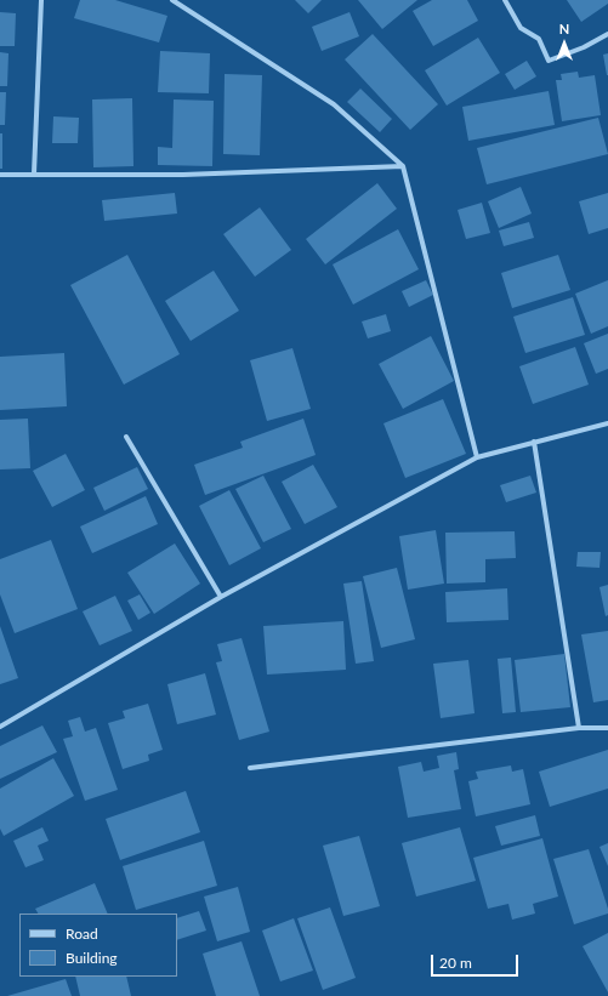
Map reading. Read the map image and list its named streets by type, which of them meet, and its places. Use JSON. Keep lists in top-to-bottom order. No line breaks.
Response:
{"legend":["Road","Building"],"scale_bar":"20 m","north":"top"}
